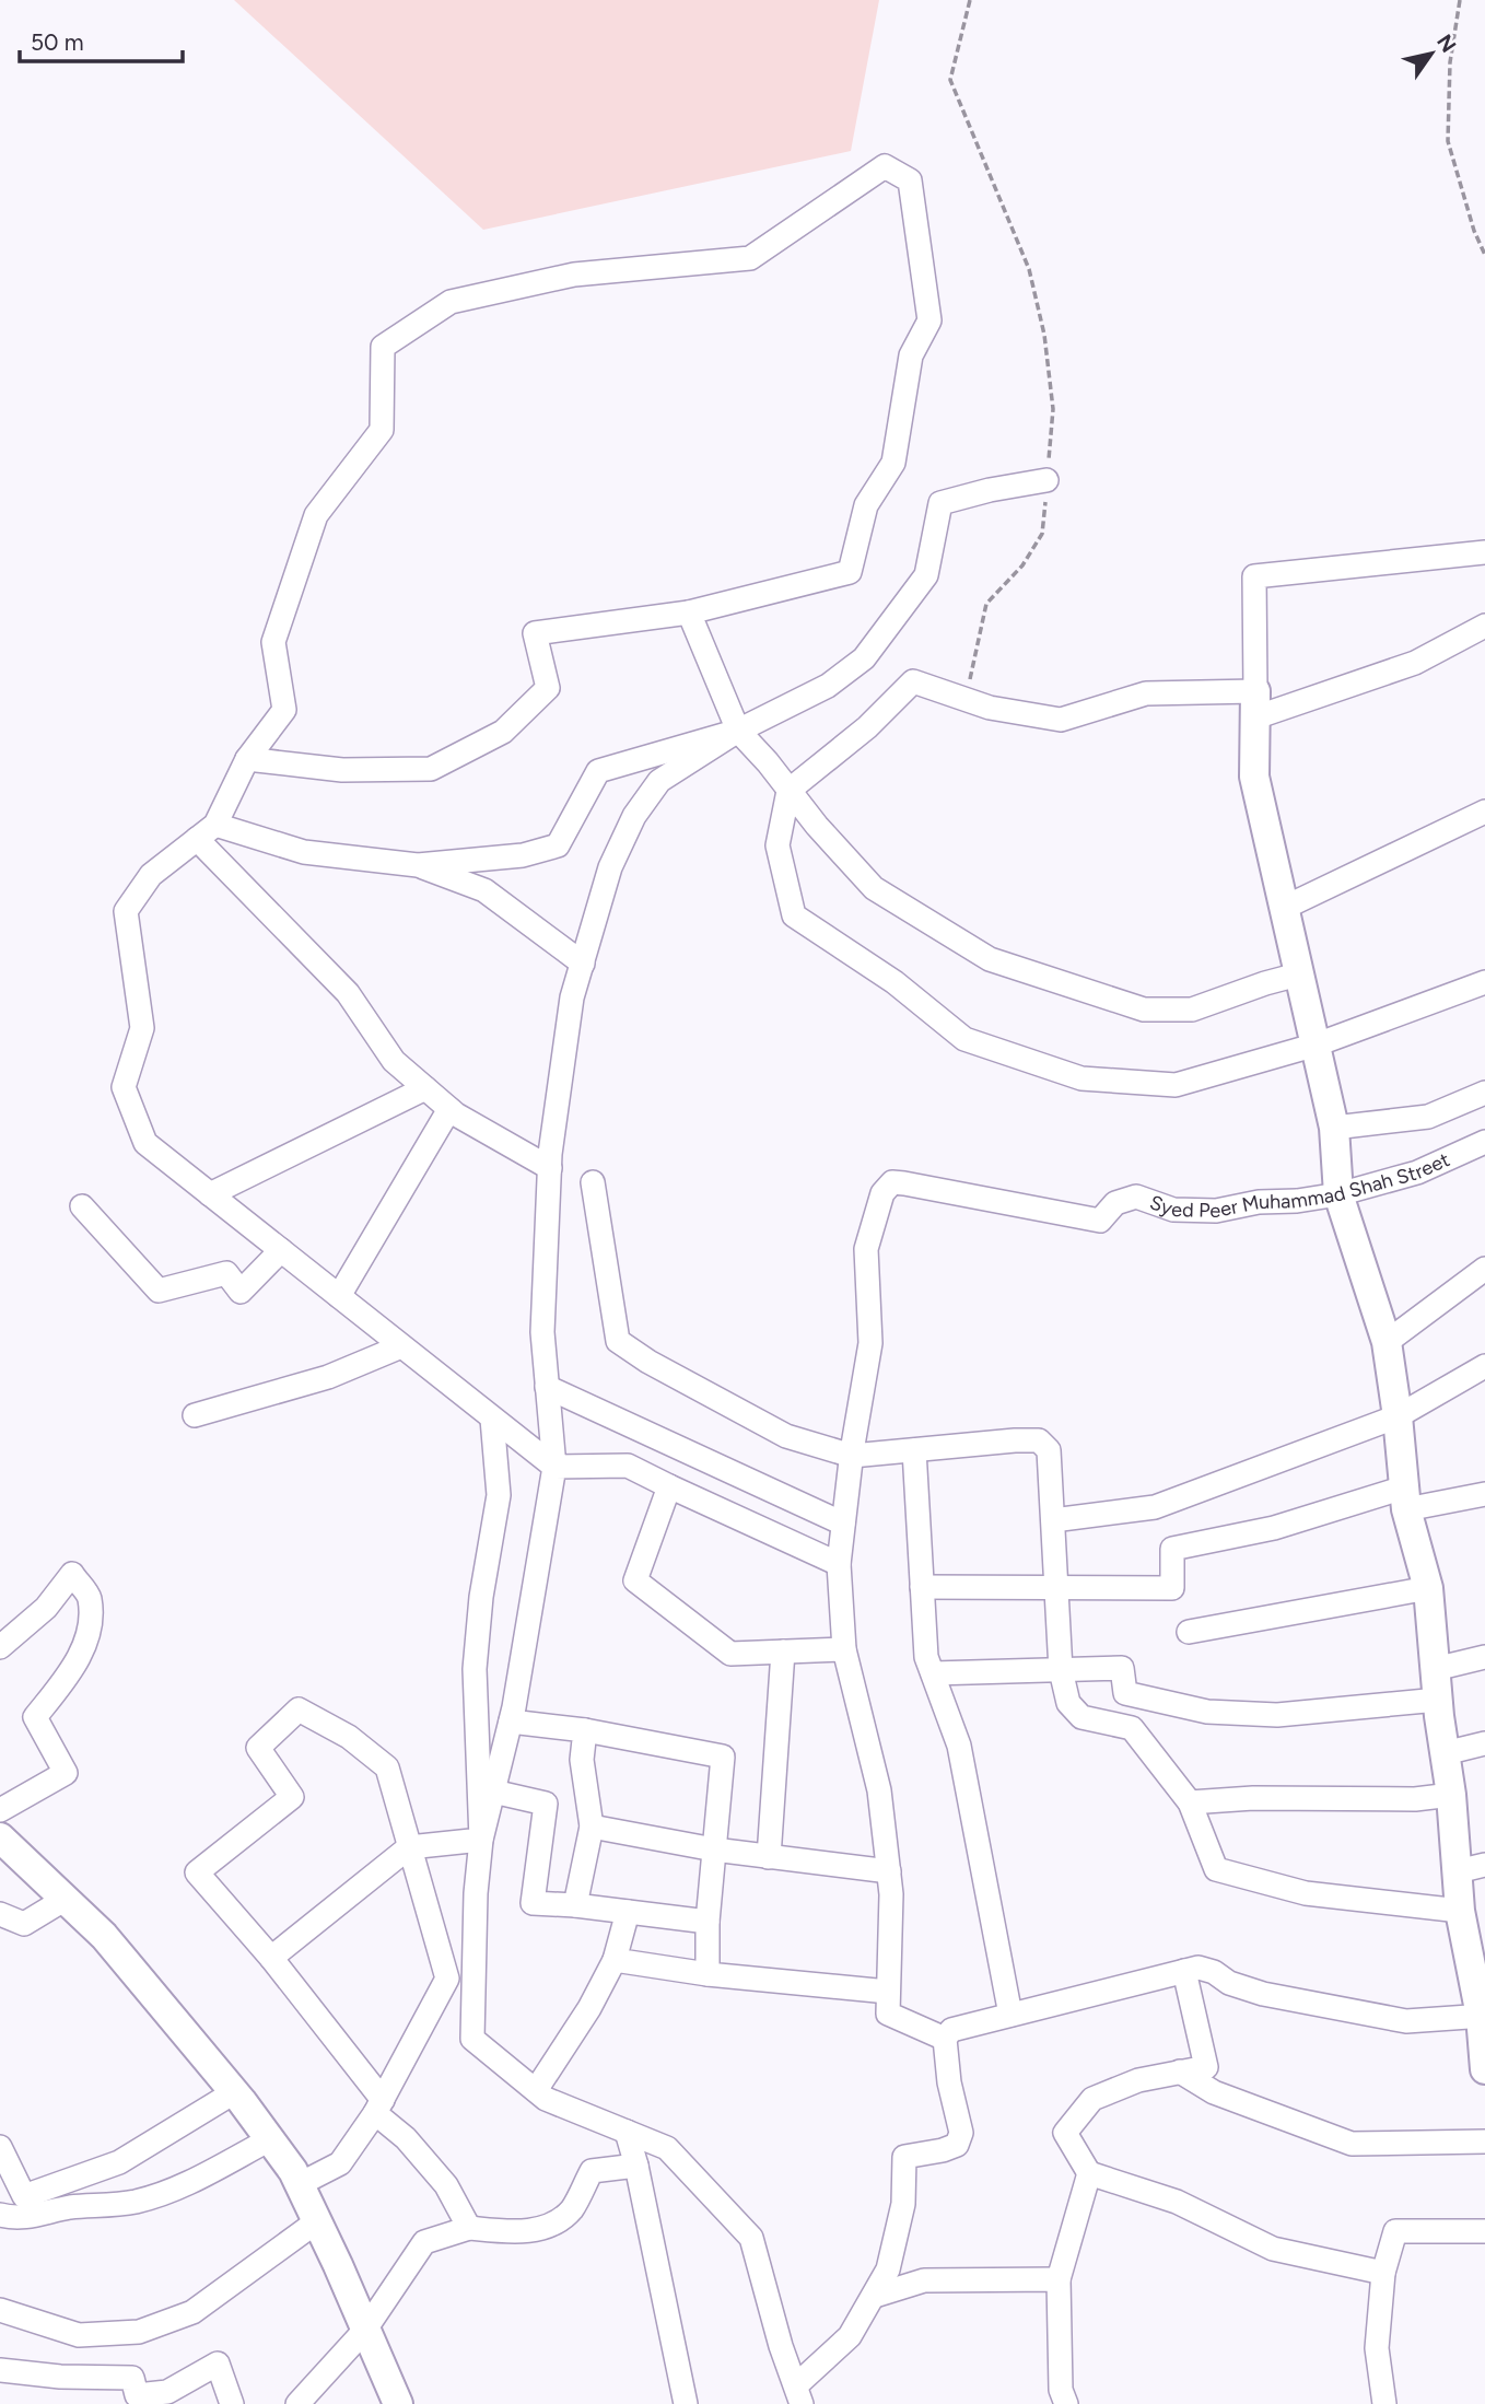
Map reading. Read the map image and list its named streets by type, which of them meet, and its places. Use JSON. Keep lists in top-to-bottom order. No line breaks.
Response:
{"streets":{"street":["Syed Peer Muhammad Shah Street"]},"scale_bar":"50 m","north":"top right"}
